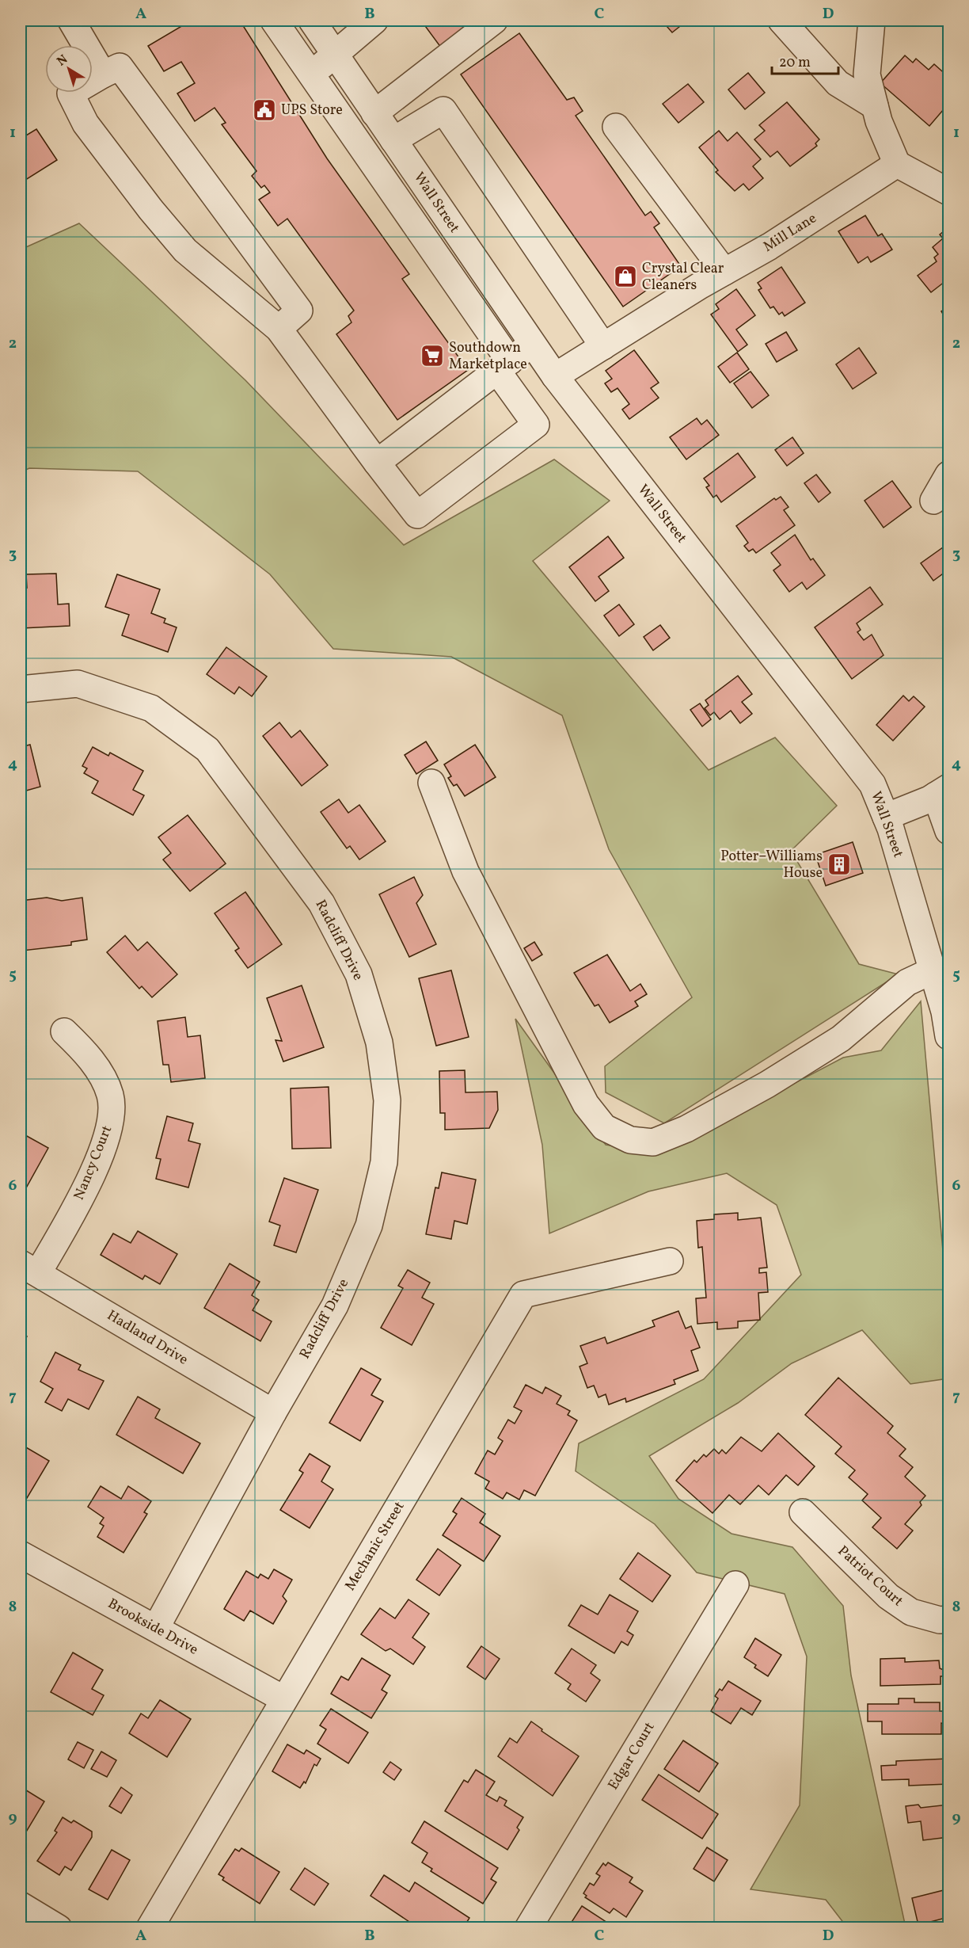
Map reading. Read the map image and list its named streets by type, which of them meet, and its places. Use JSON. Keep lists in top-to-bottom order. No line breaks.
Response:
{"streets":{"street":["Wall Street","Mill Lane","Radcliff Drive","Nancy Court","Hadland Drive","Mechanic Street","Patriot Court","Brookside Drive","Edgar Court"]},"crossings":[["Wall Street","Mill Lane"],["Radcliff Drive","Hadland Drive"],["Radcliff Drive","Brookside Drive"],["Nancy Court","Hadland Drive"],["Mechanic Street","Brookside Drive"]],"places":{"public building":["UPS Store"],"shop":["Crystal Clear Cleaners"],"supermarket":["Southdown Marketplace"],"building":["Potter–Williams House"]},"scale_bar":"20 m","north":"top left","grid":{"columns":["A","B","C","D"],"rows":["1","2","3","4","5","6","7","8","9"]}}
